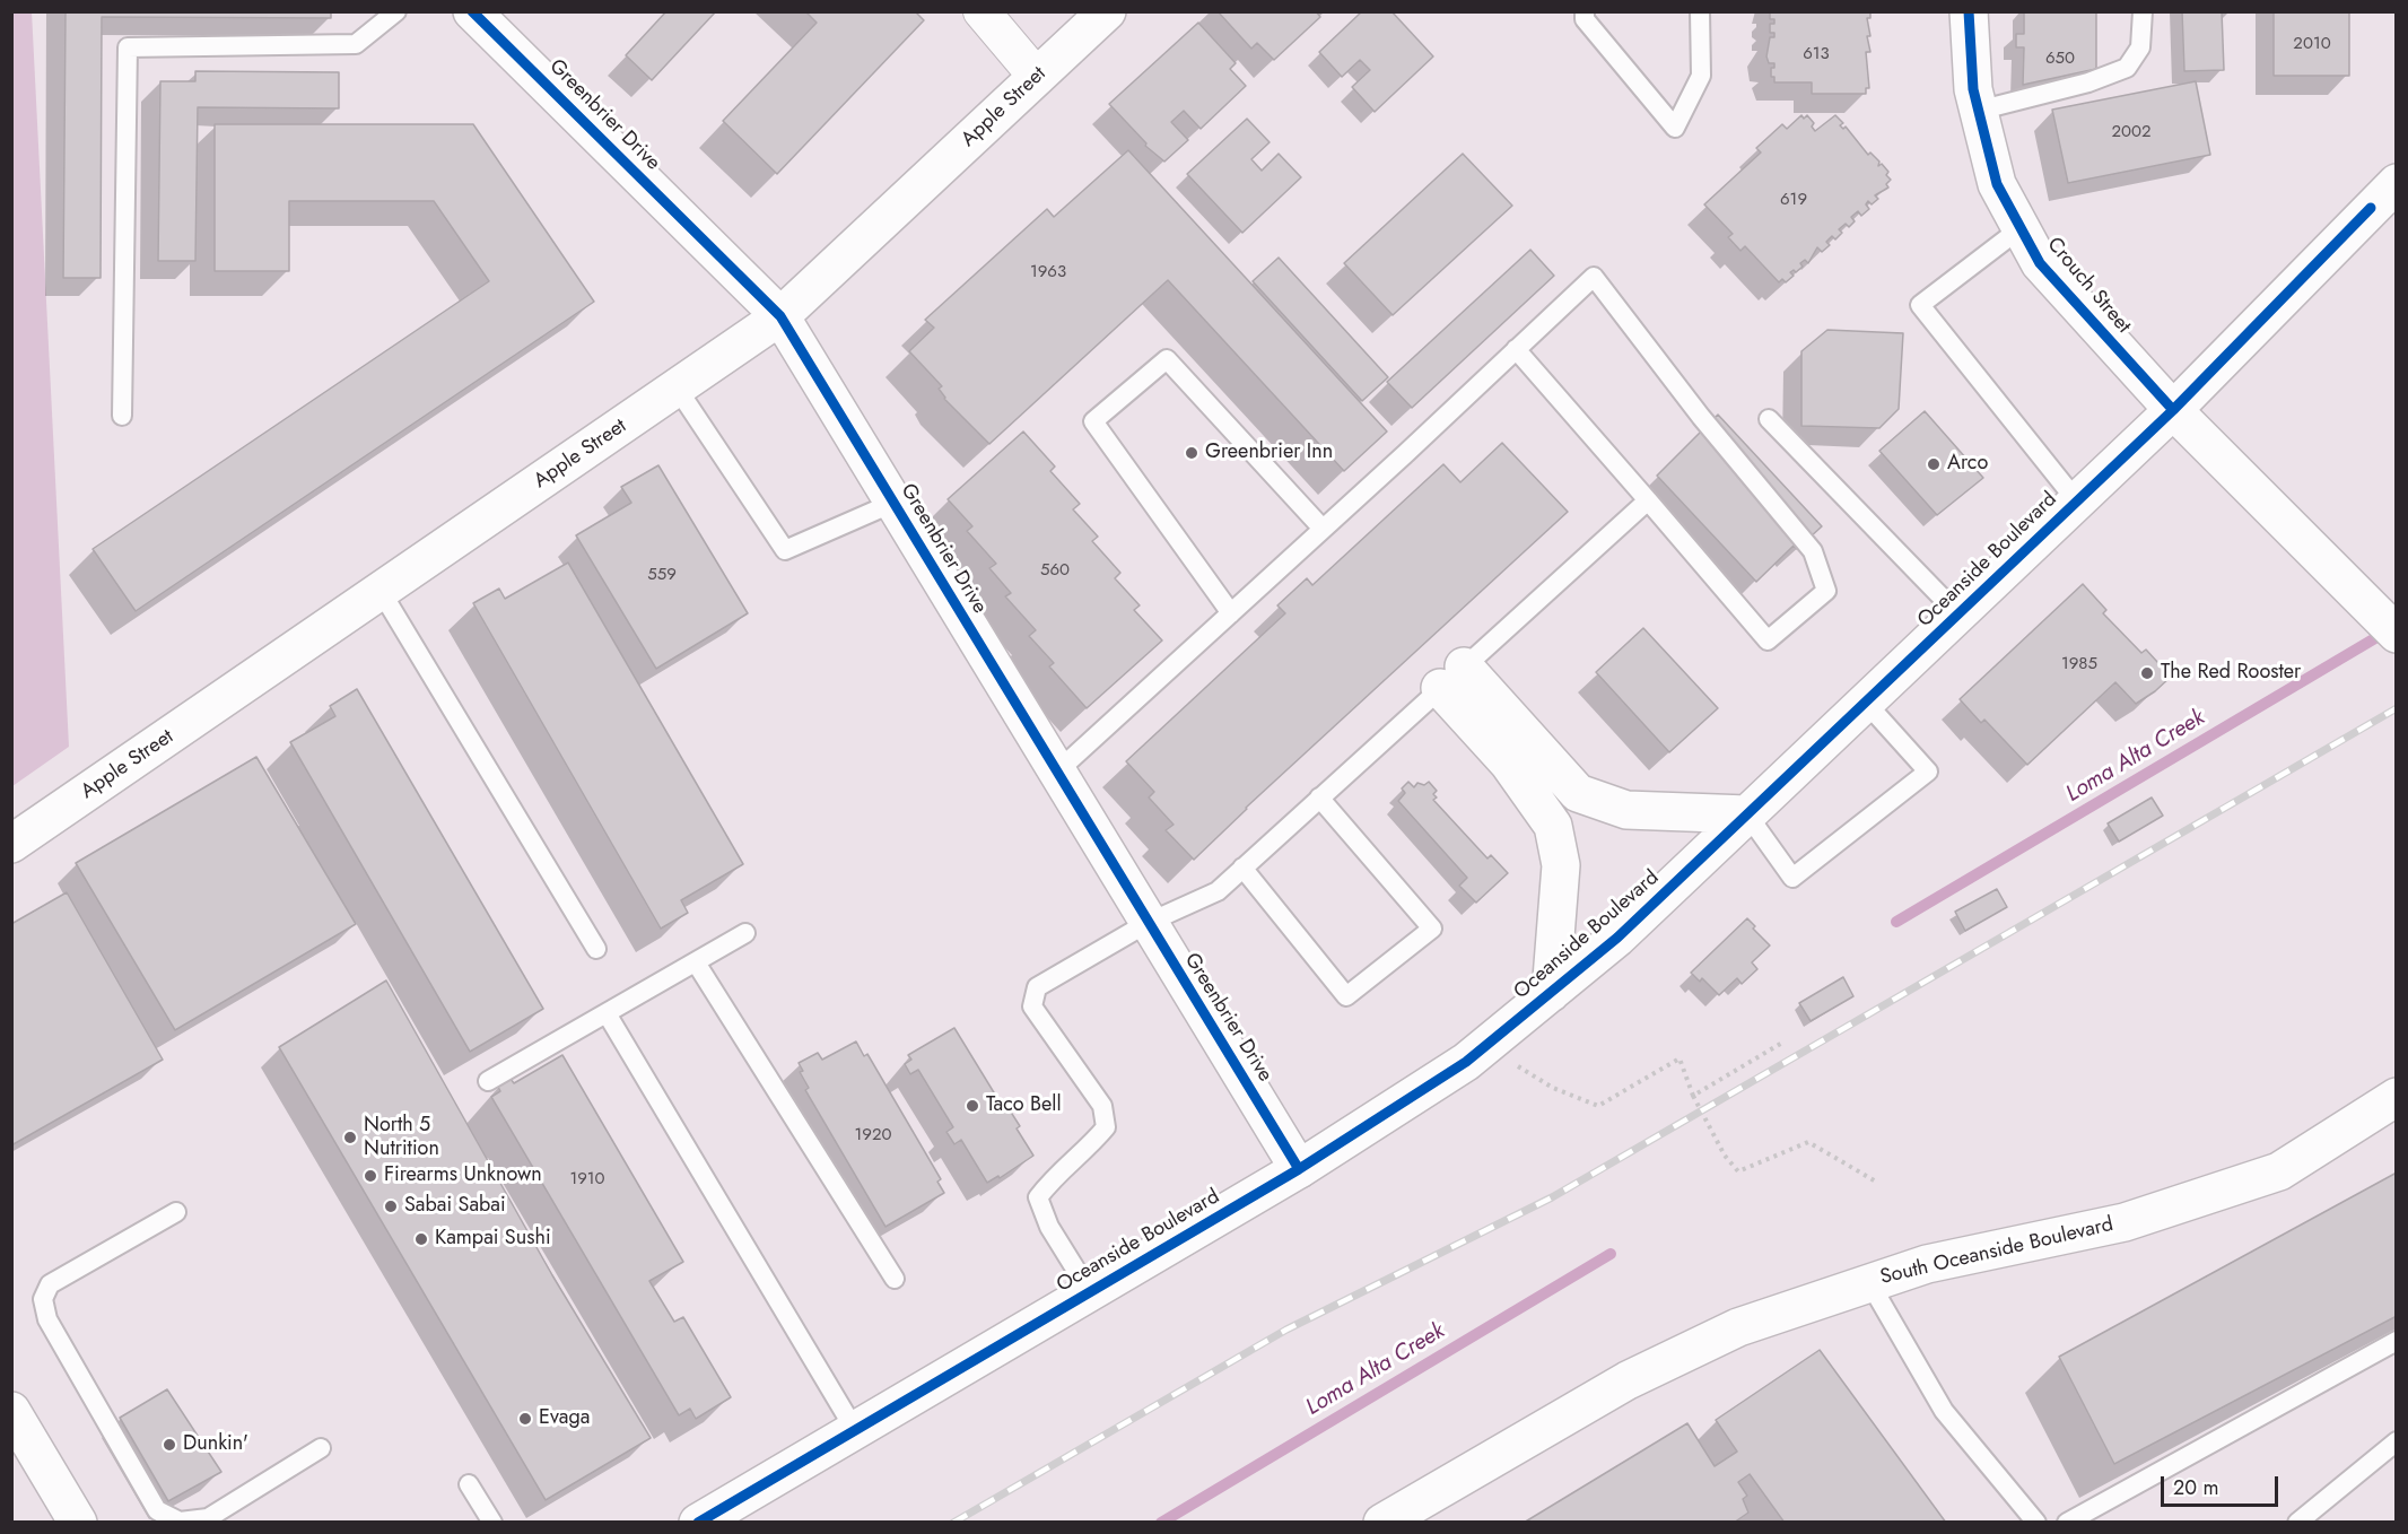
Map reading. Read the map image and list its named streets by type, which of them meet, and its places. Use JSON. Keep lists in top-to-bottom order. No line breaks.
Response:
{"streets":{"street":["Apple Street","Greenbrier Drive","Crouch Street","Oceanside Boulevard","South Oceanside Boulevard"]},"crossings":[["Apple Street","Greenbrier Drive"],["Greenbrier Drive","Oceanside Boulevard"],["Crouch Street","Oceanside Boulevard"]],"water":["Loma Alta Creek"],"places":["Greenbrier Inn","Arco","The Red Rooster","Taco Bell","North 5 Nutrition","Firearms Unknown","Sabai Sabai","Kampai Sushi","Evaga","Dunkin'"],"house_numbers":["2010","613","650","2002","619","1963","560","559","1985","1920","1910"],"scale_bar":"20 m"}
